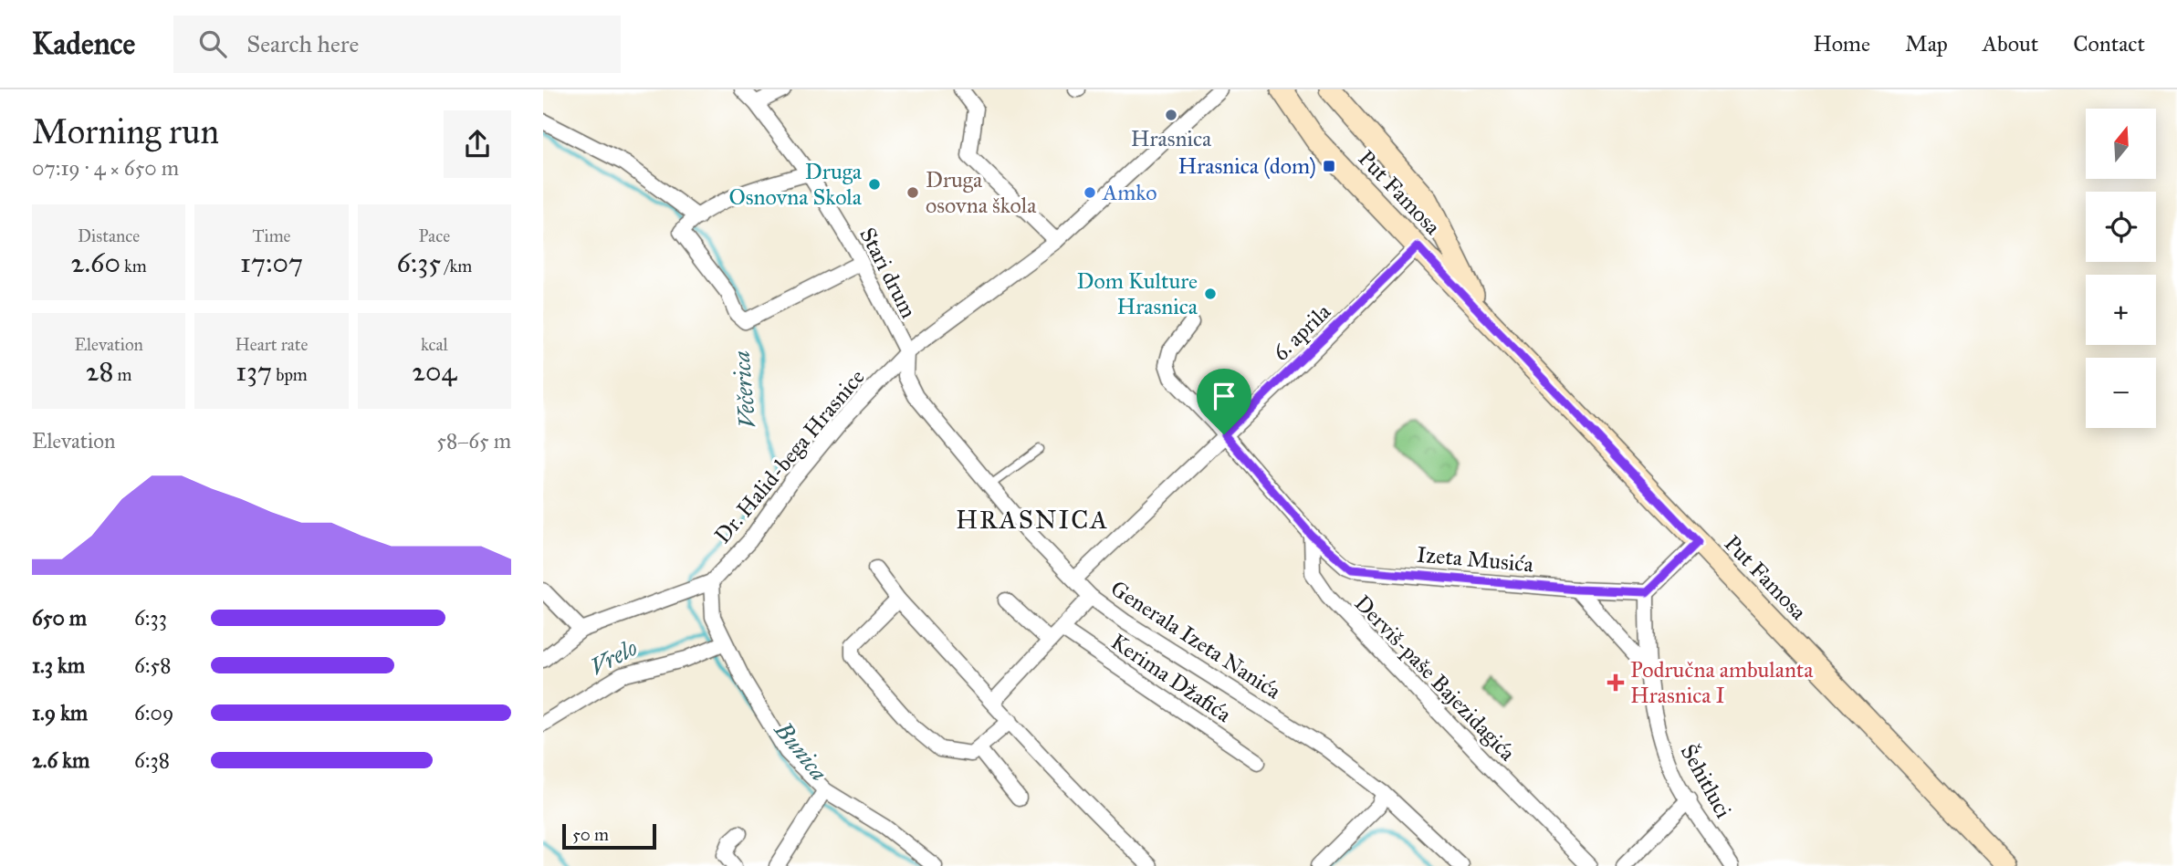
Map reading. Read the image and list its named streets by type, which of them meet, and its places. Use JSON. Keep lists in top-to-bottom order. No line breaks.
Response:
{"streets":{"main road":["Put Famosa"],"street":["Stari drum","6. aprila","Dr. Halid-bega Hrasnice","Izeta Musića","Generala Izeta Nanića","Kerima Džafića","Derviš-paše Bajezidagića","Šehitluci"]},"crossings":[["Put Famosa","6. aprila"],["Stari drum","Dr. Halid-bega Hrasnice"],["Stari drum","Generala Izeta Nanića"],["6. aprila","Generala Izeta Nanića"],["Dr. Halid-bega Hrasnice","Generala Izeta Nanića"],["Izeta Musića","Derviš-paše Bajezidagića"],["Izeta Musića","Šehitluci"]],"districts":["HRASNICA"],"water":["Večerica","Vrelo","Bunica"],"places":{"other":["Hrasnica","Druga Osnovna Skola","Druga osovna škola","Amko","Dom Kulture Hrasnica"],"transit":["Hrasnica (dom)"],"health":["Područna ambulanta Hrasnica I"]},"scale_bar":"50 m","north":"top","page":{"header":"Kadence","search":"Search here","nav":["Home","Map","About","Contact"],"heading":["Morning run","07:19 · 4 × 650 m"],"map_buttons":["+","−"],"stats":[["Distance","2.60 km"],["Time","17:07"],["Pace","6:35 /km"],["Elevation","28 m"],["Heart rate","137 bpm"],["kcal","204"]],"chart":["Elevation","58–65 m"],"list":[{"name":"650 m","note":"6:33"},{"name":"1.3 km","note":"6:58"},{"name":"1.9 km","note":"6:09"},{"name":"2.6 km","note":"6:38"}],"scale":"50 m"}}
